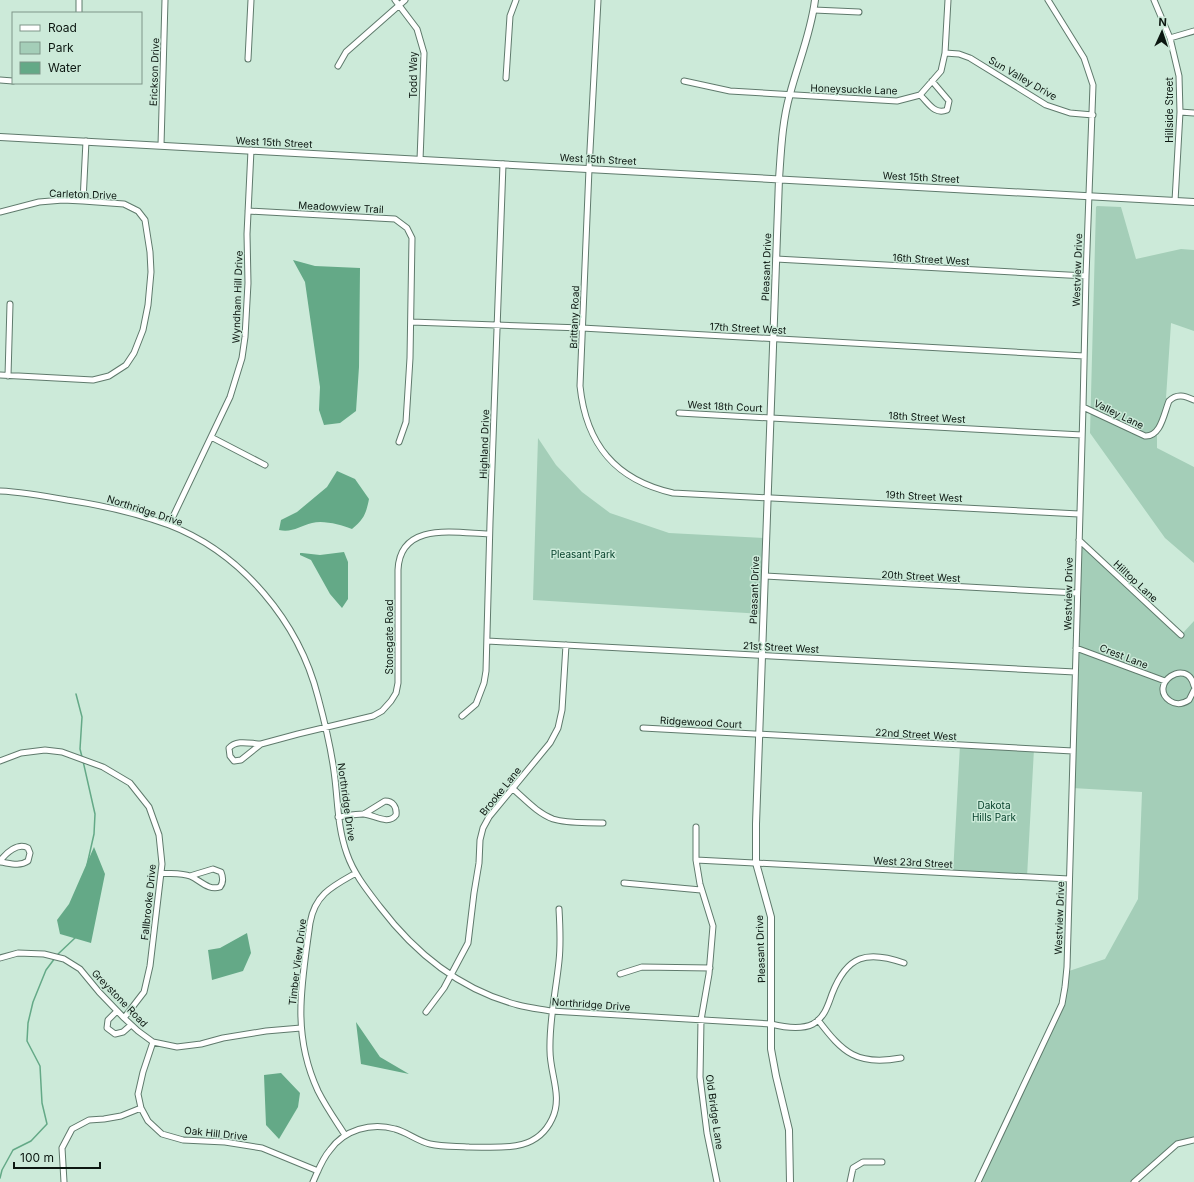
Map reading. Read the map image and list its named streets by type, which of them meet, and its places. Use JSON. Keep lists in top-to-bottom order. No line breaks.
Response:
{"streets":{"street":["Erickson Drive","Todd Way","Sun Valley Drive","Honeysuckle Lane","Hillside Street","West 15th Street","Carleton Drive","Meadowview Trail","16th Street West","Pleasant Drive","Westview Drive","Wyndham Hill Drive","Brittany Road","17th Street West","West 18th Court","Valley Lane","18th Street West","Highland Drive","19th Street West","Northridge Drive","20th Street West","Hilltop Lane","Stonegate Road","21st Street West","Crest Lane","Ridgewood Court","22nd Street West","Brooke Lane","West 23rd Street","Fallbrooke Drive","Timber View Drive","Greystone Road","Old Bridge Lane","Oak Hill Drive"]},"crossings":[["Erickson Drive","West 15th Street"],["Todd Way","West 15th Street"],["Sun Valley Drive","Westview Drive"],["Honeysuckle Lane","Pleasant Drive"],["Hillside Street","West 15th Street"],["West 15th Street","Pleasant Drive"],["West 15th Street","Westview Drive"],["West 15th Street","Wyndham Hill Drive"],["West 15th Street","Brittany Road"],["West 15th Street","Highland Drive"],["Meadowview Trail","Wyndham Hill Drive"],["Meadowview Trail","17th Street West"],["16th Street West","Pleasant Drive"],["16th Street West","Westview Drive"],["Pleasant Drive","Brittany Road"],["Pleasant Drive","17th Street West"],["Pleasant Drive","West 18th Court"],["Pleasant Drive","18th Street West"],["Pleasant Drive","19th Street West"],["Pleasant Drive","Northridge Drive"],["Pleasant Drive","20th Street West"],["Pleasant Drive","21st Street West"],["Pleasant Drive","Ridgewood Court"],["Pleasant Drive","22nd Street West"],["Pleasant Drive","West 23rd Street"],["Westview Drive","17th Street West"],["Westview Drive","Valley Lane"],["Westview Drive","18th Street West"],["Westview Drive","19th Street West"],["Westview Drive","20th Street West"],["Westview Drive","Hilltop Lane"],["Westview Drive","21st Street West"],["Westview Drive","Crest Lane"],["Westview Drive","22nd Street West"],["Westview Drive","West 23rd Street"],["Wyndham Hill Drive","Northridge Drive"],["Brittany Road","17th Street West"],["Brittany Road","19th Street West"],["17th Street West","Highland Drive"],["West 18th Court","18th Street West"],["Highland Drive","Stonegate Road"],["Highland Drive","21st Street West"],["Northridge Drive","Stonegate Road"],["Northridge Drive","Brooke Lane"],["Northridge Drive","Timber View Drive"],["Northridge Drive","Old Bridge Lane"],["21st Street West","Brooke Lane"],["Ridgewood Court","22nd Street West"],["West 23rd Street","Old Bridge Lane"],["Fallbrooke Drive","Greystone Road"],["Timber View Drive","Greystone Road"],["Greystone Road","Oak Hill Drive"]],"parks":["Pleasant Park","Dakota Hills Park"],"legend":["Road","Park","Water"],"scale_bar":"100 m","north":"top"}
